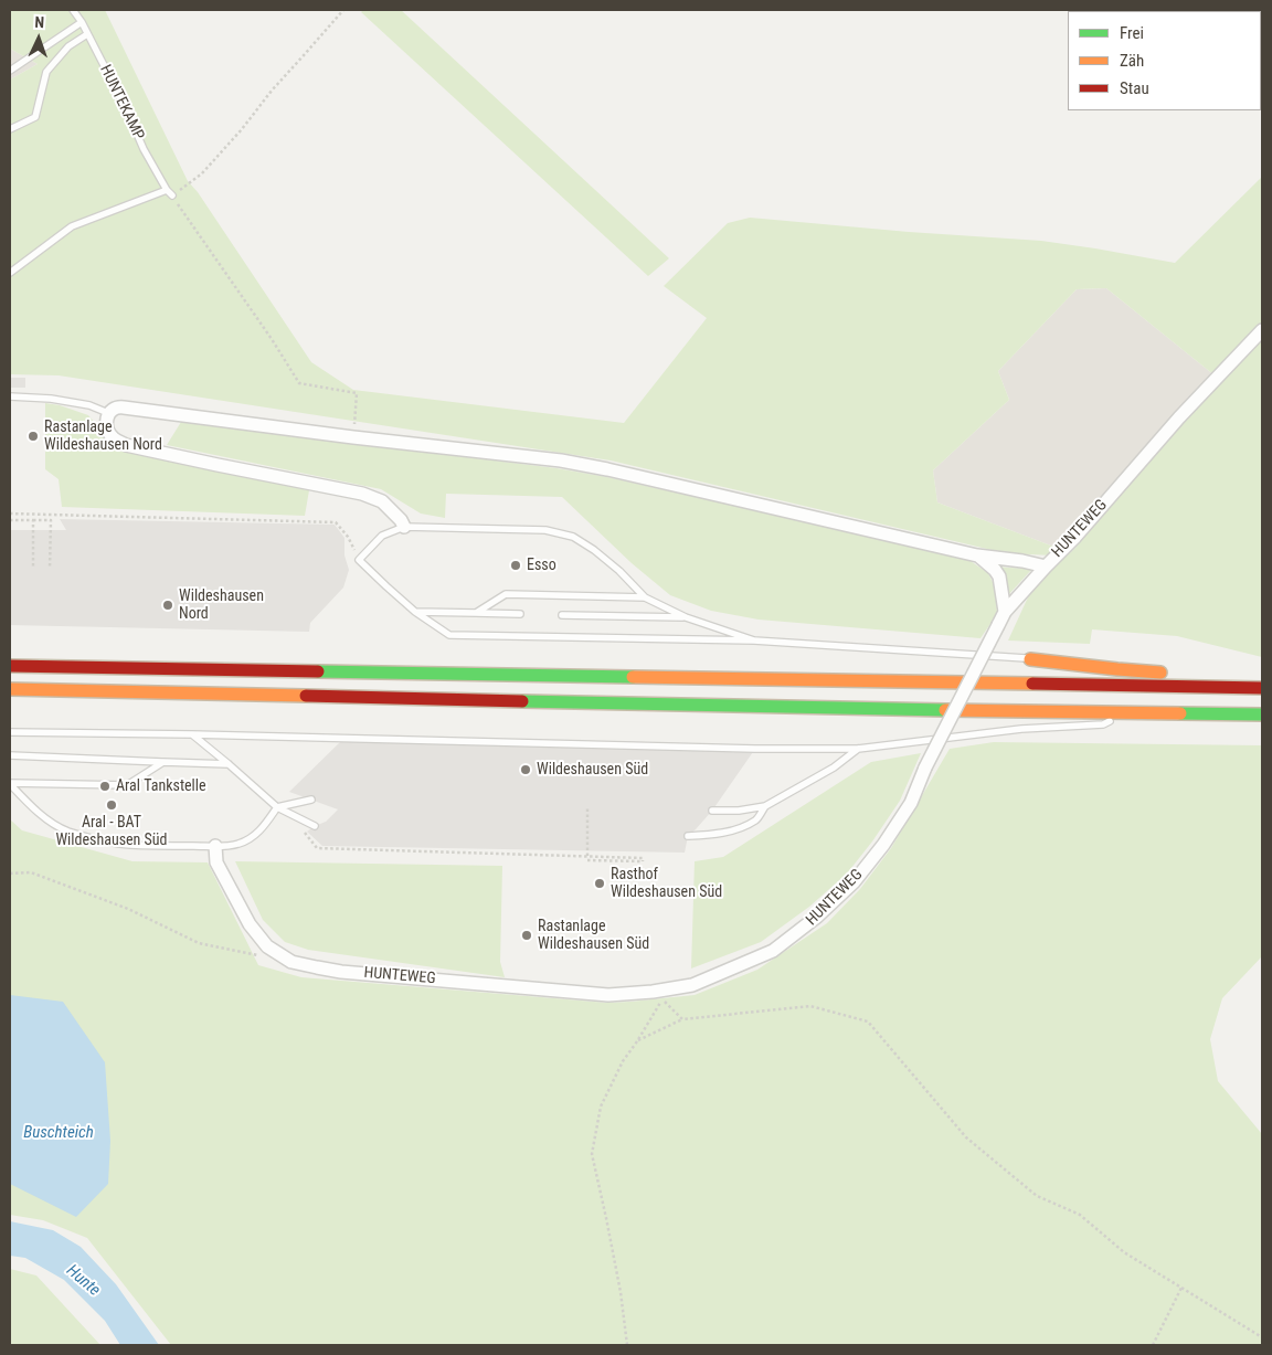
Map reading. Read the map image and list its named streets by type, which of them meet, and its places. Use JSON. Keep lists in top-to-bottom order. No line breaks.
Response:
{"streets":{"street":["HUNTEWEG"],"lane":["HUNTEKAMP"]},"water":["Buschteich","Hunte"],"places":["Rastanlage Wildeshausen Nord","Esso","Wildeshausen Nord","Wildeshausen Süd","Aral Tankstelle","Aral - BAT Wildeshausen Süd","Rasthof Wildeshausen Süd","Rastanlage Wildeshausen Süd"],"legend":["Frei","Zäh","Stau"],"north":"top"}
